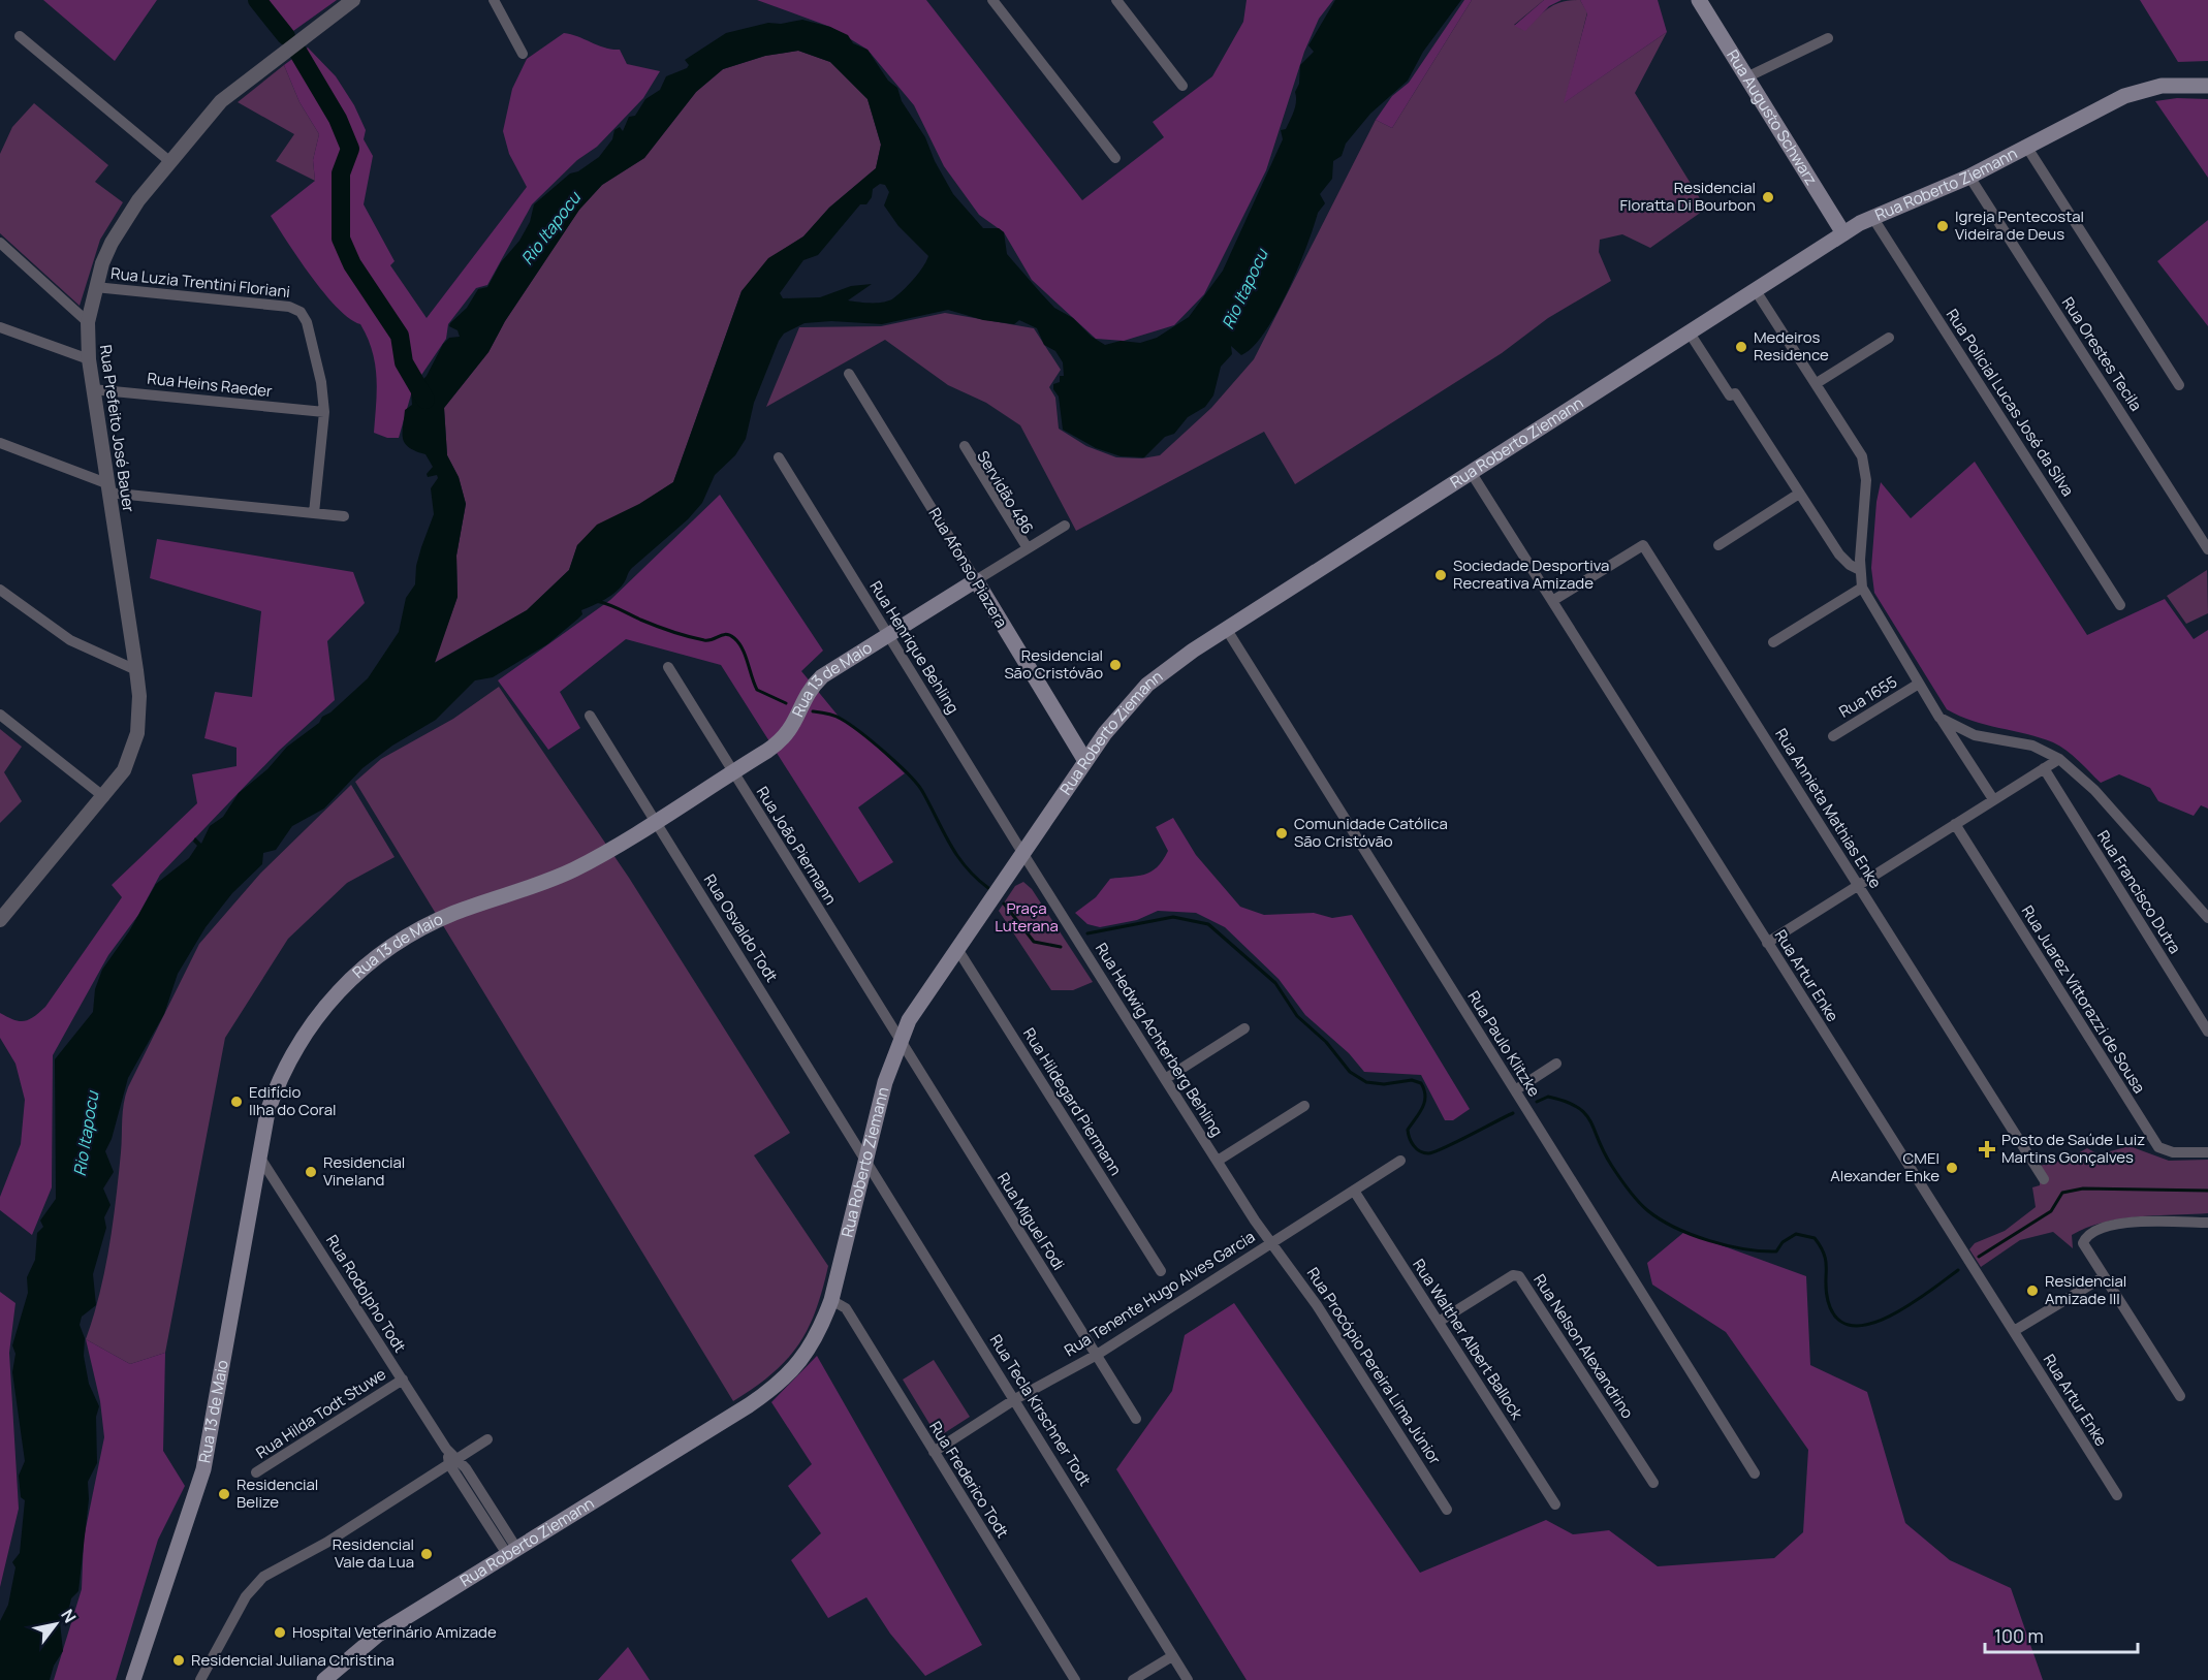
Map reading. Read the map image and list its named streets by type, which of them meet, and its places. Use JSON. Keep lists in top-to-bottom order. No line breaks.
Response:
{"streets":{"main road":["Rua Augusto Schwarz","Rua Roberto Ziemann","Rua Afonso Piazera","Rua 13 de Maio"],"street":["Rua Luzia Trentini Floriani","Rua Orestes Tecila","Rua Heins Raeder","Rua Policial Lucas José da Silva","Rua Prefeito José Bauer","Rua Henrique Behling","Rua 1655","Rua Annieta Mathias Enke","Rua João Piermann","Rua Francisco Dutra","Rua Osvaldo Todt","Rua Artur Enke","Rua Juarez Vittorazzi de Sousa","Rua Hedwig Achterberg Behling","Rua Paulo Klitzke","Rua Hildegard Piermann","Rua Miguel Fodi","Rua Rodolpho Todt","Rua Tenente Hugo Alves Garcia","Rua Walther Albert Ballock","Rua Nelson Alexandrino","Rua Procópio Pereira Lima Júnior","Rua Tecla Kirschner Todt","Rua Hilda Todt Stuwe","Rua Frederico Todt"]},"crossings":[["Rua Augusto Schwarz","Rua Roberto Ziemann"],["Rua Roberto Ziemann","Rua Orestes Tecila"],["Rua Roberto Ziemann","Rua Policial Lucas José da Silva"],["Rua Roberto Ziemann","Rua Afonso Piazera"],["Rua Roberto Ziemann","Rua Henrique Behling"],["Rua Roberto Ziemann","Rua João Piermann"],["Rua Roberto Ziemann","Rua Osvaldo Todt"],["Rua Roberto Ziemann","Rua Artur Enke"],["Rua Roberto Ziemann","Rua Hedwig Achterberg Behling"],["Rua Roberto Ziemann","Rua Paulo Klitzke"],["Rua Roberto Ziemann","Rua Hildegard Piermann"],["Rua Roberto Ziemann","Rua Miguel Fodi"],["Rua Roberto Ziemann","Rua Rodolpho Todt"],["Rua Roberto Ziemann","Rua Tecla Kirschner Todt"],["Rua Roberto Ziemann","Rua Frederico Todt"],["Rua Luzia Trentini Floriani","Rua Heins Raeder"],["Rua Luzia Trentini Floriani","Rua Prefeito José Bauer"],["Rua Heins Raeder","Rua Prefeito José Bauer"],["Rua Afonso Piazera","Rua 13 de Maio"],["Rua Henrique Behling","Rua 13 de Maio"],["Rua Henrique Behling","Rua Hedwig Achterberg Behling"],["Rua 13 de Maio","Rua João Piermann"],["Rua 13 de Maio","Rua Osvaldo Todt"],["Rua 13 de Maio","Rua Rodolpho Todt"],["Rua Annieta Mathias Enke","Rua Artur Enke"],["Rua João Piermann","Rua Miguel Fodi"],["Rua Osvaldo Todt","Rua Tecla Kirschner Todt"],["Rua Hedwig Achterberg Behling","Rua Tenente Hugo Alves Garcia"],["Rua Hedwig Achterberg Behling","Rua Procópio Pereira Lima Júnior"],["Rua Miguel Fodi","Rua Tenente Hugo Alves Garcia"],["Rua Rodolpho Todt","Rua Hilda Todt Stuwe"],["Rua Tenente Hugo Alves Garcia","Rua Walther Albert Ballock"],["Rua Tenente Hugo Alves Garcia","Rua Procópio Pereira Lima Júnior"],["Rua Tenente Hugo Alves Garcia","Rua Tecla Kirschner Todt"],["Rua Tenente Hugo Alves Garcia","Rua Frederico Todt"],["Rua Walther Albert Ballock","Rua Nelson Alexandrino"]],"water":["Rio Itapocu"],"parks":["Praça Luterana"],"places":{"other":["Residencial Floratta Di Bourbon","Igreja Pentecostal Videira de Deus","Medeiros Residence","Sociedade Desportiva Recreativa Amizade","Residencial São Cristóvão","Comunidade Católica São Cristóvão","Edifício Ilha do Coral","CMEI Alexander Enke","Residencial Vineland","Residencial Amizade III","Residencial Belize","Residencial Vale da Lua","Hospital Veterinário Amizade","Residencial Juliana Christina"],"health":["Posto de Saúde Luiz Martins Gonçalves"]},"scale_bar":"100 m","north":"top right"}
